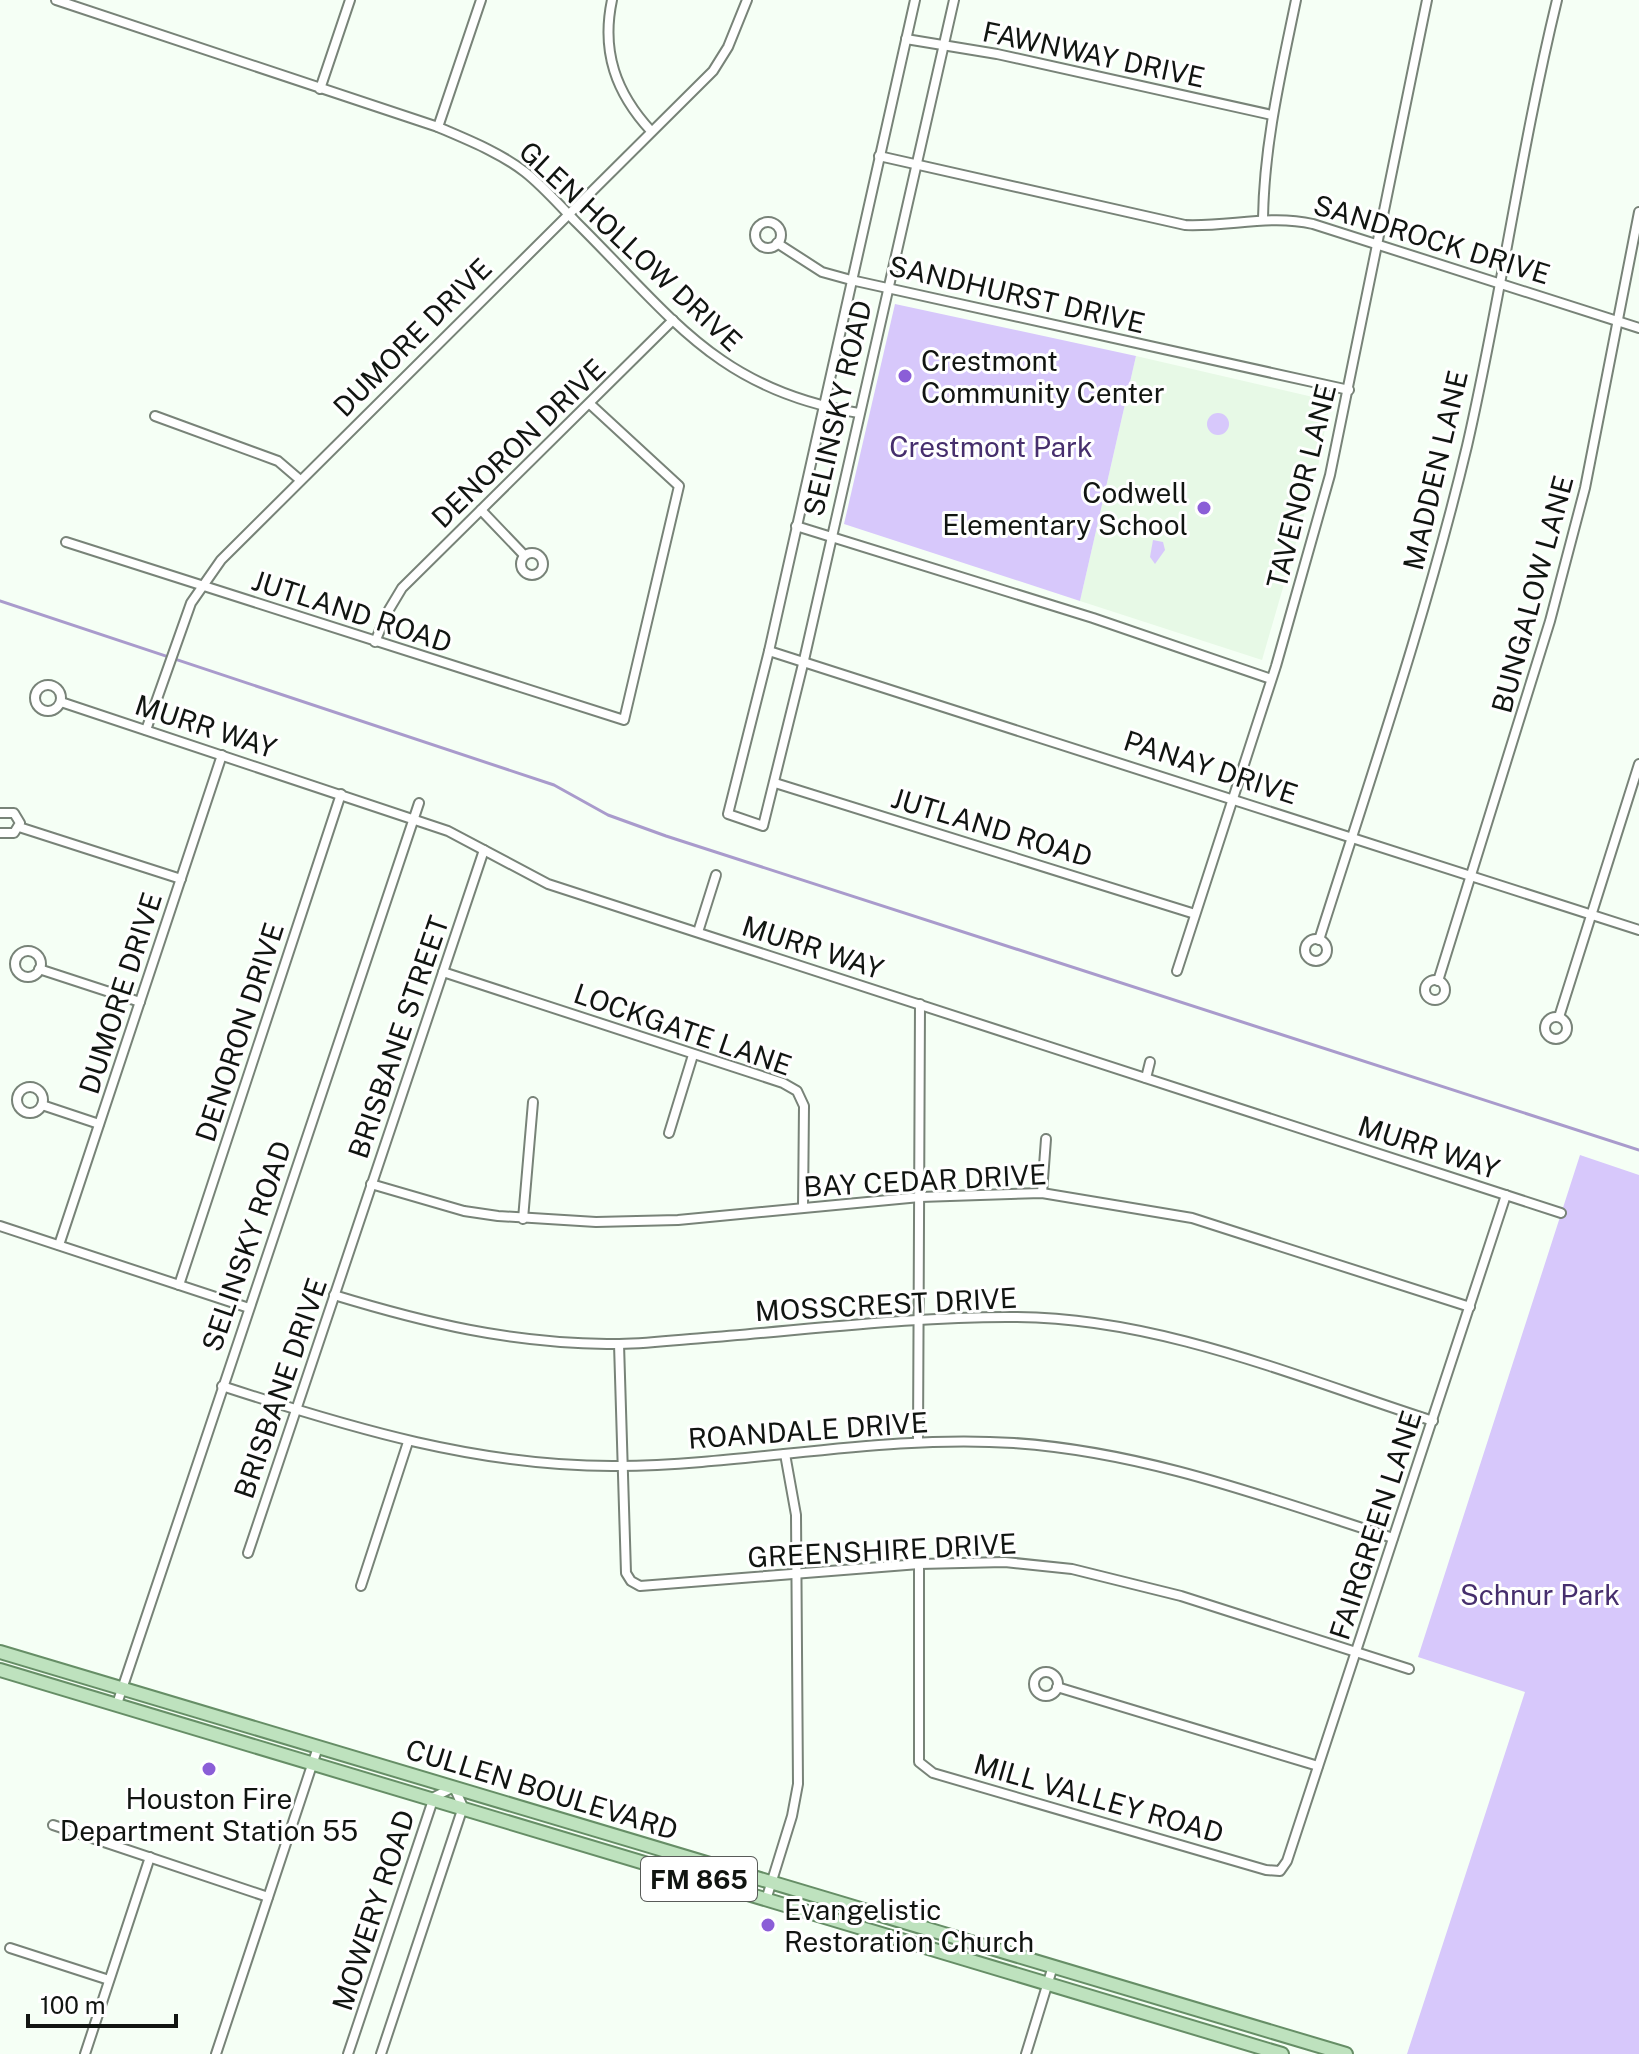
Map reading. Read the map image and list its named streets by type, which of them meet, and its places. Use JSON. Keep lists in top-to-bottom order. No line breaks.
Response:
{"streets":{"main road":["CULLEN BOULEVARD","FM 865"],"street":["FAWNWAY DRIVE","SANDROCK DRIVE","GLEN HOLLOW DRIVE","SANDHURST DRIVE","DUMORE DRIVE","SELINSKY ROAD","DENORON DRIVE","MADDEN LANE","TAVENOR LANE","BUNGALOW LANE","JUTLAND ROAD","MURR WAY","PANAY DRIVE","LOCKGATE LANE","BRISBANE STREET","BAY CEDAR DRIVE","MOSSCREST DRIVE","BRISBANE DRIVE","ROANDALE DRIVE","FAIRGREEN LANE","GREENSHIRE DRIVE","MILL VALLEY ROAD","MOWERY ROAD"]},"crossings":[["FAWNWAY DRIVE","SELINSKY ROAD"],["SANDROCK DRIVE","SELINSKY ROAD"],["SANDROCK DRIVE","MADDEN LANE"],["SANDROCK DRIVE","TAVENOR LANE"],["SANDROCK DRIVE","BUNGALOW LANE"],["GLEN HOLLOW DRIVE","DUMORE DRIVE"],["GLEN HOLLOW DRIVE","SELINSKY ROAD"],["GLEN HOLLOW DRIVE","DENORON DRIVE"],["SANDHURST DRIVE","SELINSKY ROAD"],["SANDHURST DRIVE","TAVENOR LANE"],["DUMORE DRIVE","JUTLAND ROAD"],["DUMORE DRIVE","MURR WAY"],["SELINSKY ROAD","JUTLAND ROAD"],["SELINSKY ROAD","MURR WAY"],["SELINSKY ROAD","PANAY DRIVE"],["SELINSKY ROAD","ROANDALE DRIVE"],["SELINSKY ROAD","CULLEN BOULEVARD"],["DENORON DRIVE","JUTLAND ROAD"],["DENORON DRIVE","MURR WAY"],["MADDEN LANE","PANAY DRIVE"],["TAVENOR LANE","JUTLAND ROAD"],["TAVENOR LANE","PANAY DRIVE"],["BUNGALOW LANE","PANAY DRIVE"],["MURR WAY","BRISBANE STREET"],["MURR WAY","FAIRGREEN LANE"],["LOCKGATE LANE","BRISBANE STREET"],["LOCKGATE LANE","BAY CEDAR DRIVE"],["BRISBANE STREET","BAY CEDAR DRIVE"],["BRISBANE STREET","BRISBANE DRIVE"],["BAY CEDAR DRIVE","FAIRGREEN LANE"],["MOSSCREST DRIVE","BRISBANE DRIVE"],["MOSSCREST DRIVE","FAIRGREEN LANE"],["BRISBANE DRIVE","ROANDALE DRIVE"],["ROANDALE DRIVE","FAIRGREEN LANE"],["ROANDALE DRIVE","GREENSHIRE DRIVE"],["FAIRGREEN LANE","GREENSHIRE DRIVE"],["FAIRGREEN LANE","MILL VALLEY ROAD"],["GREENSHIRE DRIVE","MILL VALLEY ROAD"],["CULLEN BOULEVARD","MOWERY ROAD"]],"parks":["Crestmont Park","Schnur Park"],"places":["Crestmont Community Center","Codwell Elementary School","Houston Fire Department Station 55","Evangelistic Restoration Church"],"scale_bar":"100 m"}
